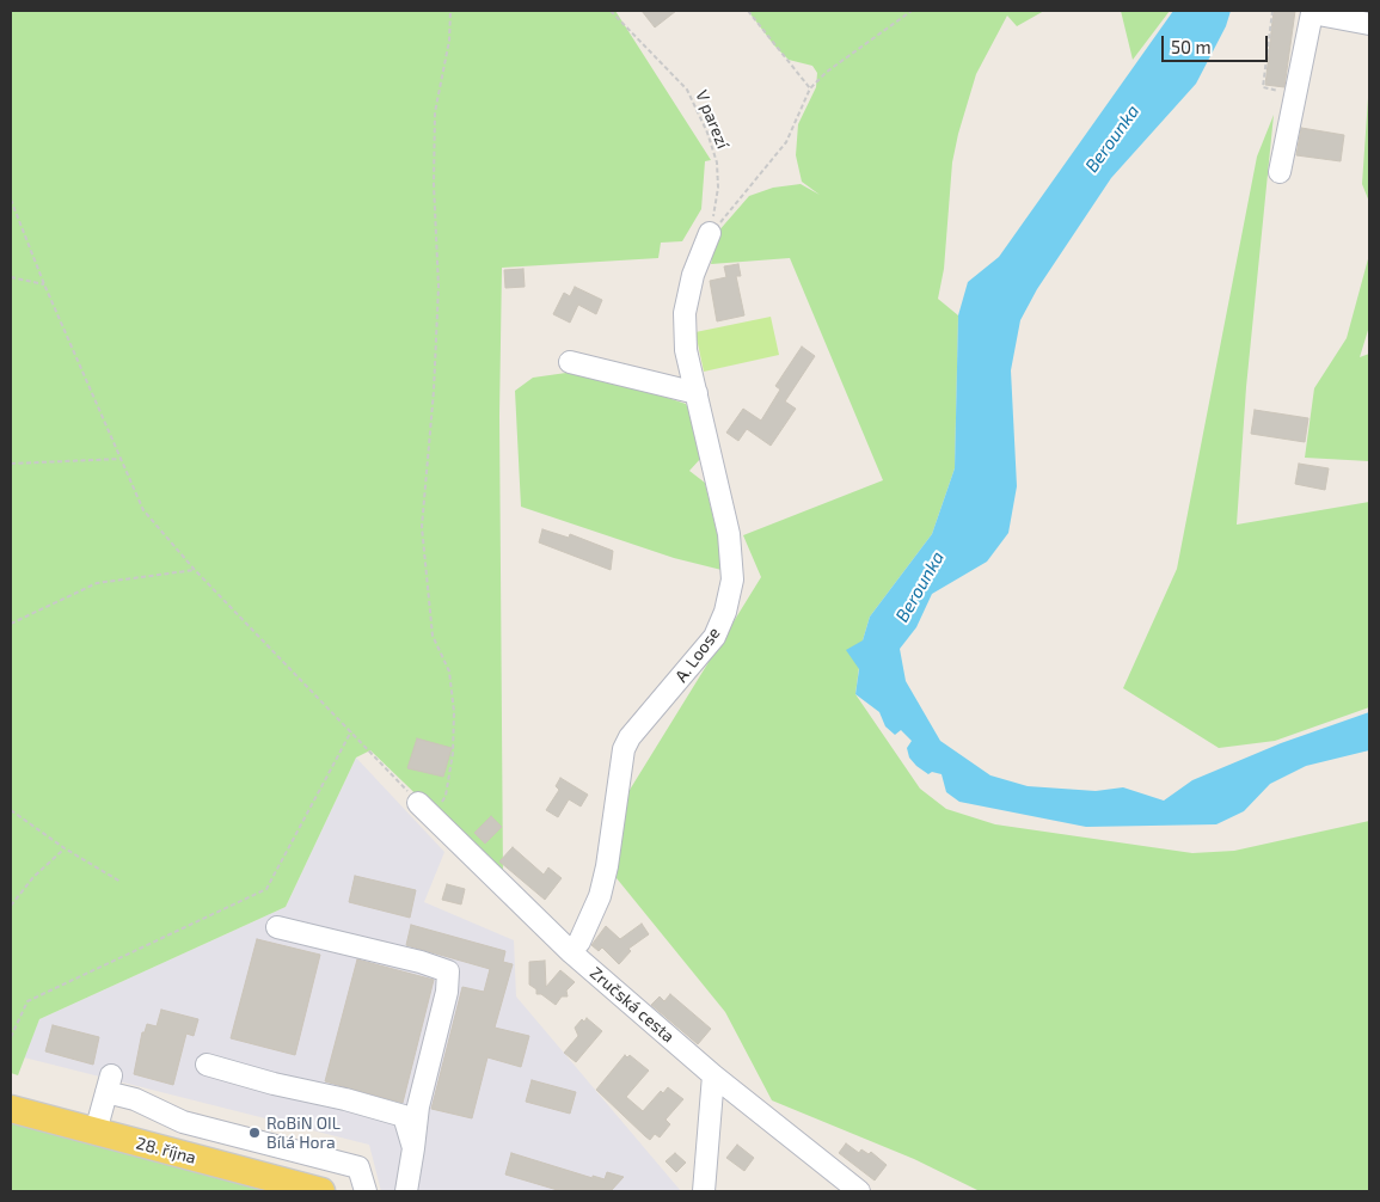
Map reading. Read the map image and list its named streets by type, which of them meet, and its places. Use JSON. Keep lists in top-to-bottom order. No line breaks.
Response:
{"streets":{"main road":["28. října"],"street":["A. Loose","Zručská cesta"],"path":["V parezí"]},"crossings":[["V parezí","A. Loose"],["A. Loose","Zručská cesta"]],"water":["Berounka"],"places":["RoBiN OIL Bílá Hora"],"scale_bar":"50 m"}
